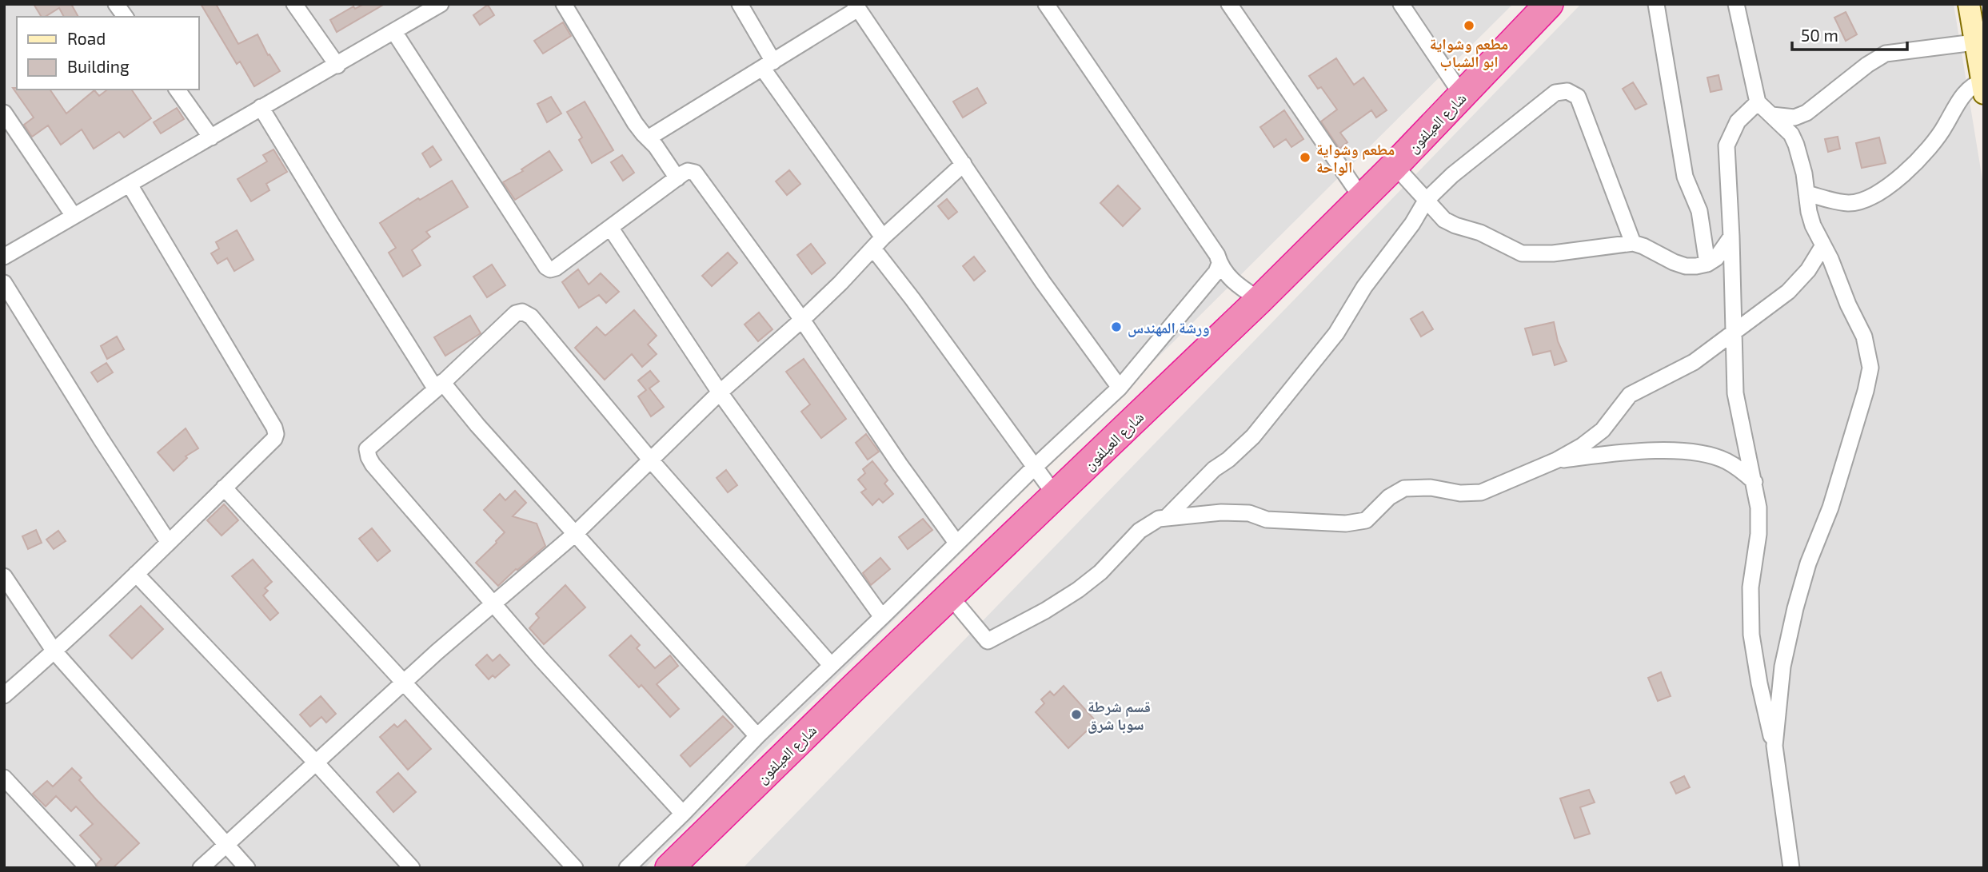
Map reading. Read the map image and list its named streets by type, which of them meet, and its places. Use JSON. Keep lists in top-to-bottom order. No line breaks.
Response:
{"streets":{"highway":["شارع العيلفون"]},"places":["مطعم وشواية ابو الشباب","مطعم وشواية الواحة","ورشة المهندس","قسم شرطة سوبا شرق"],"legend":["Road","Building"],"scale_bar":"50 m"}
